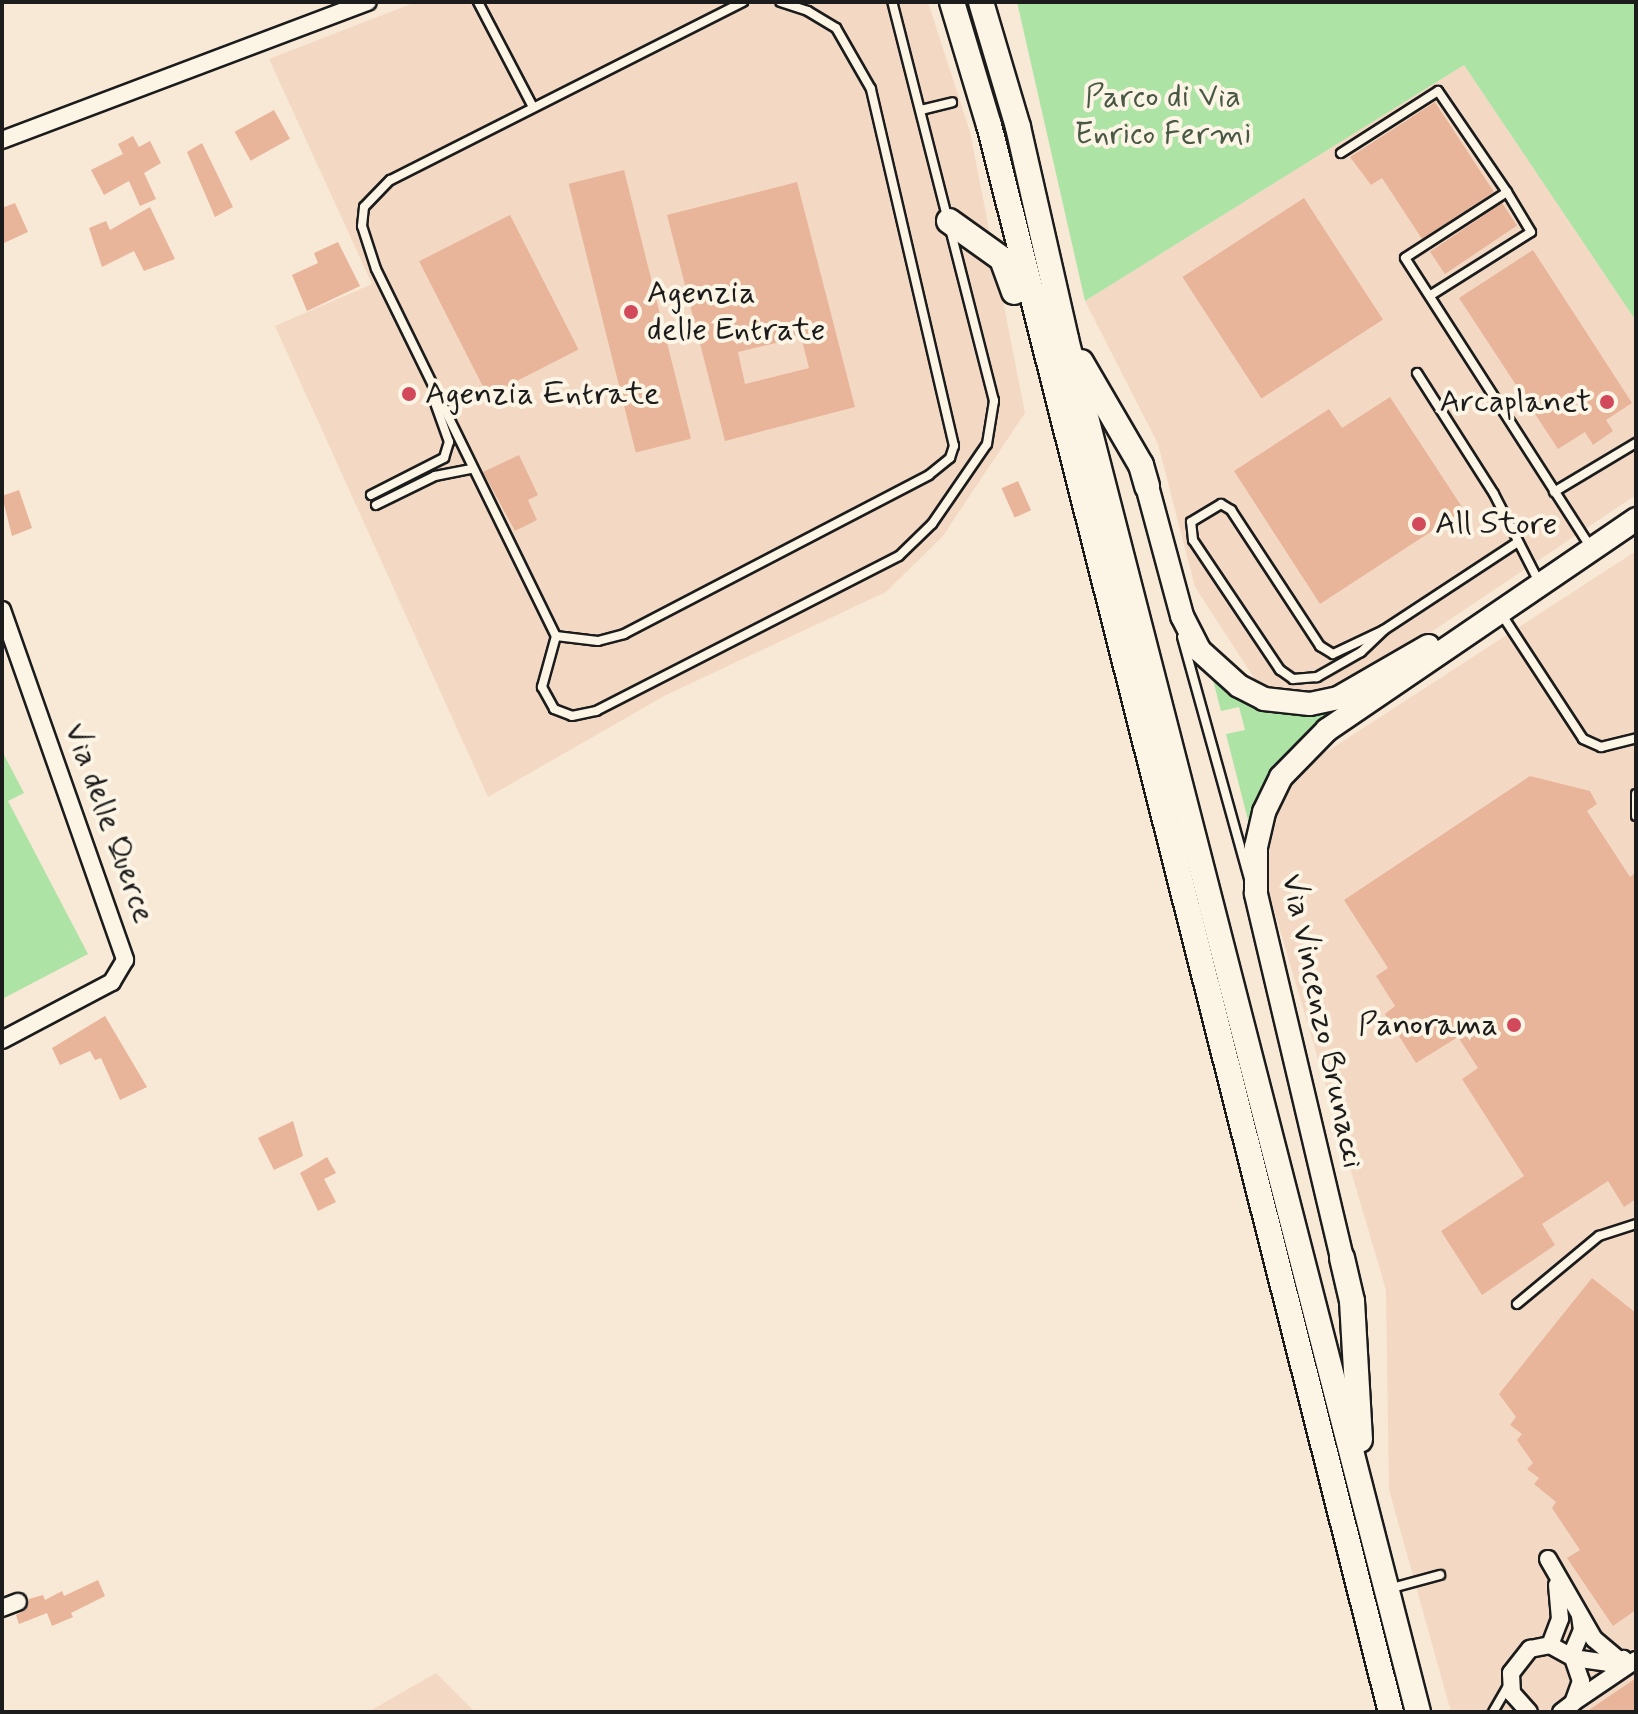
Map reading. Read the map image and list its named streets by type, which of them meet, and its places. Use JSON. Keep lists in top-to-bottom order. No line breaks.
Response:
{"streets":{"street":["Via delle Querce","Via Vincenzo Brunacci"]},"parks":["Parco di Via Enrico Fermi"],"places":["Agenzia delle Entrate","Agenzia Entrate","Arcaplanet","All Store","Panorama"]}
